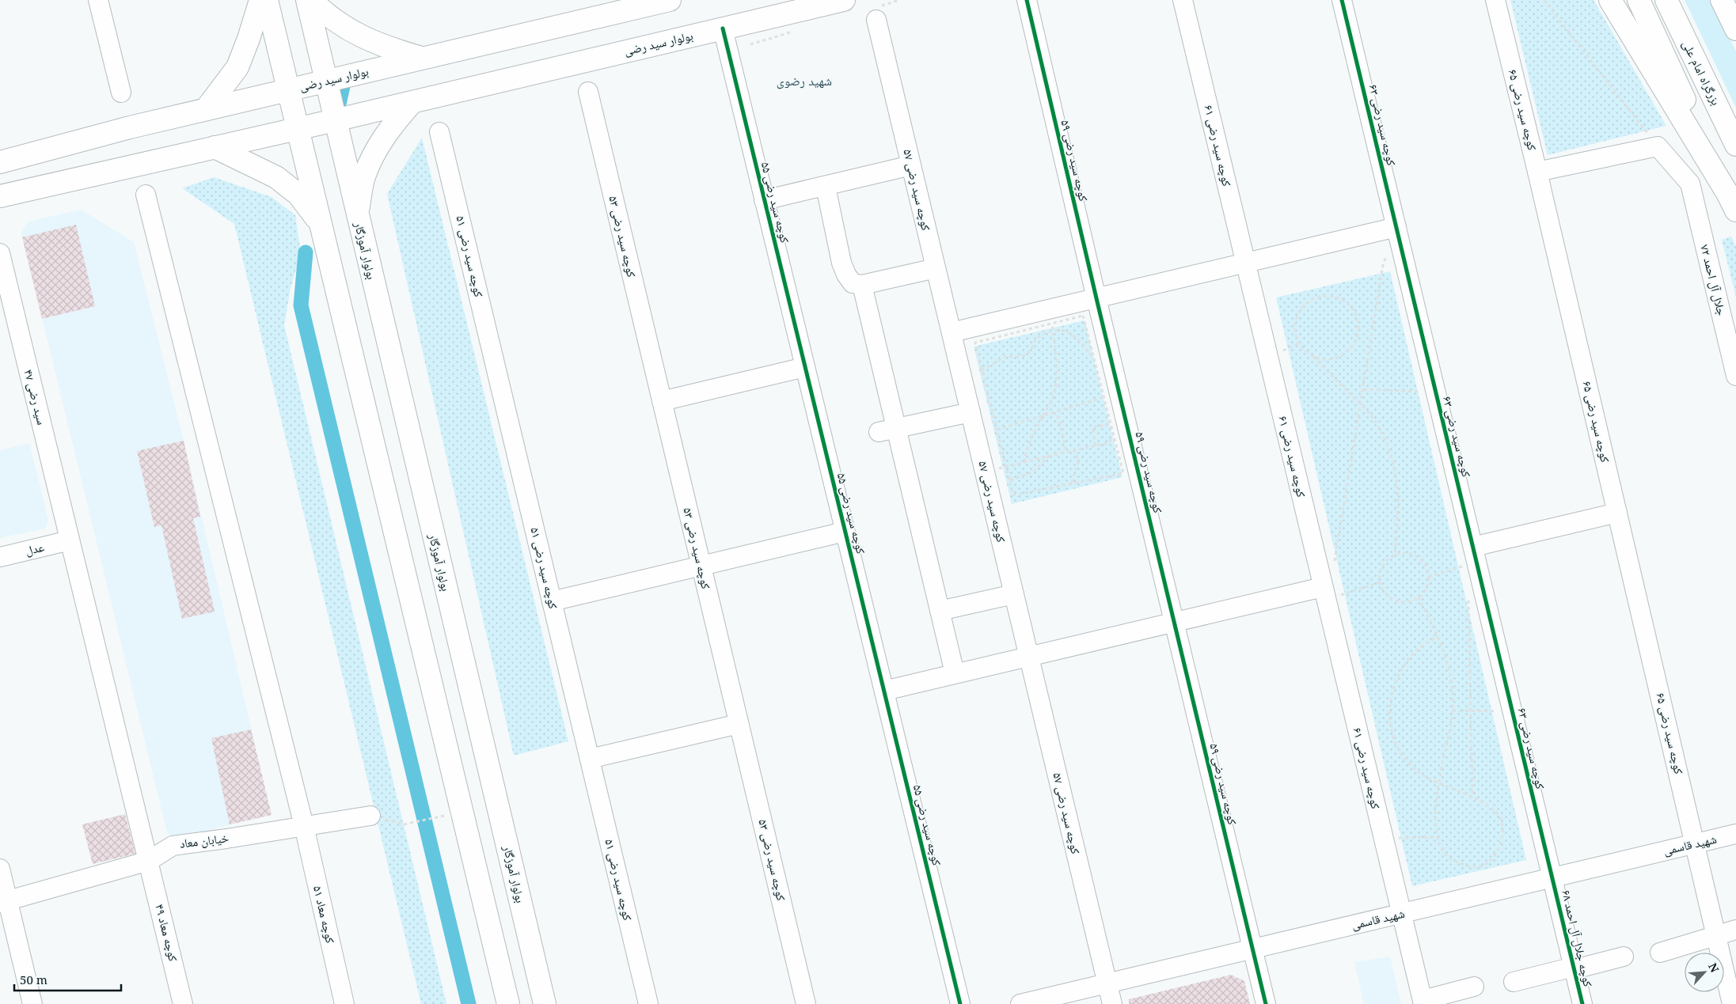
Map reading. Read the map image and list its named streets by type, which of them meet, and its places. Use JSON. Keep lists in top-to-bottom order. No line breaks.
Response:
{"streets":{"main road":["بولوار سید رضی","بزرگراه امام علی","بولوار آموزگار"],"street":["کوچه سید رضی ۶۵","کوچه سید رضی ۶۳","کوچه سید رضی ۶۱","کوچه سید رضی ۵۹","کوچه سید رضی ۵۷","کوچه سید رضی ۵۵","کوچه سید رضی ۵۳","کوچه سید رضی ۵۱","جلال آل احمد ۷۲","سید رضی ۴۷","عدل","خیابان معاد","شهید قاسمی","کوچه معاد ۵۱","کوچه معاد ۴۹","کوچه جلال آل احمد ۶۸"]},"crossings":[["بولوار سید رضی","کوچه سید رضی ۵۵"],["بولوار سید رضی","بولوار آموزگار"],["کوچه سید رضی ۶۵","شهید قاسمی"],["کوچه سید رضی ۶۳","شهید قاسمی"],["کوچه سید رضی ۶۳","کوچه جلال آل احمد ۶۸"],["کوچه سید رضی ۶۱","شهید قاسمی"],["کوچه سید رضی ۵۹","شهید قاسمی"],["کوچه سید رضی ۵۷","شهید قاسمی"],["سید رضی ۴۷","عدل"],["سید رضی ۴۷","خیابان معاد"],["سید رضی ۴۷","کوچه معاد ۴۹"],["خیابان معاد","کوچه معاد ۵۱"],["خیابان معاد","کوچه معاد ۴۹"],["شهید قاسمی","کوچه جلال آل احمد ۶۸"]],"districts":["شهید رضوی"],"scale_bar":"50 m","north":"top right"}
